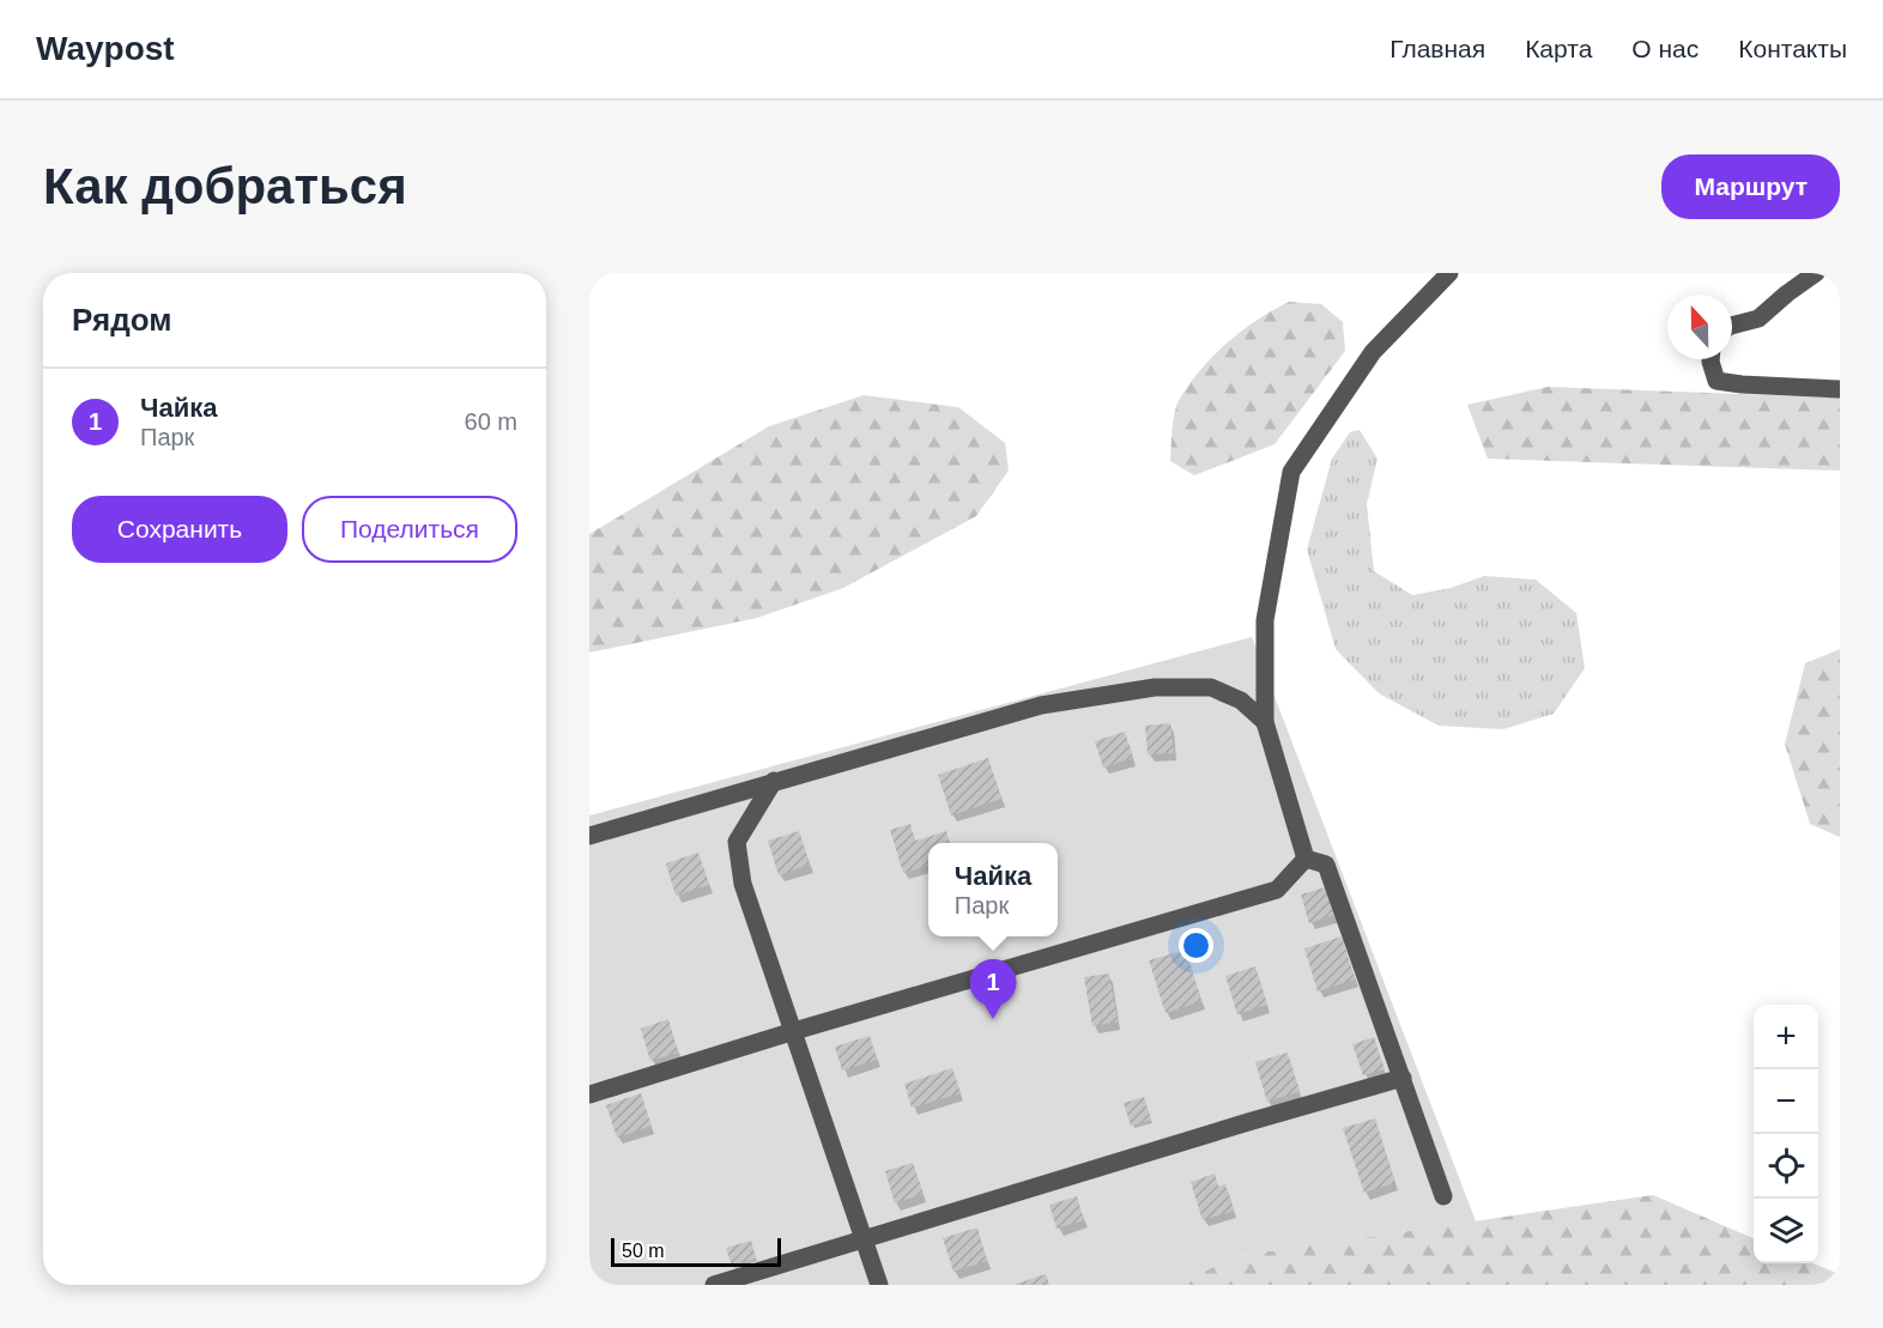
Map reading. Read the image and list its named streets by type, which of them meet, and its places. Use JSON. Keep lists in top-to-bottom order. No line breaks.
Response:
{"scale_bar":"50 m","north":"top","page":{"header":"Waypost","nav":["Главная","Карта","О нас","Контакты"],"buttons":["Маршрут",["Сохранить","Поделиться"]],"title":"Как добраться","heading":"Рядом","list":[{"mark":"1","name":"Чайка","note":"Парк","value":"60 m"}],"popup":["Чайка","Парк"],"pins":"1","map_buttons":["+","−"],"scale":"50 m"}}
